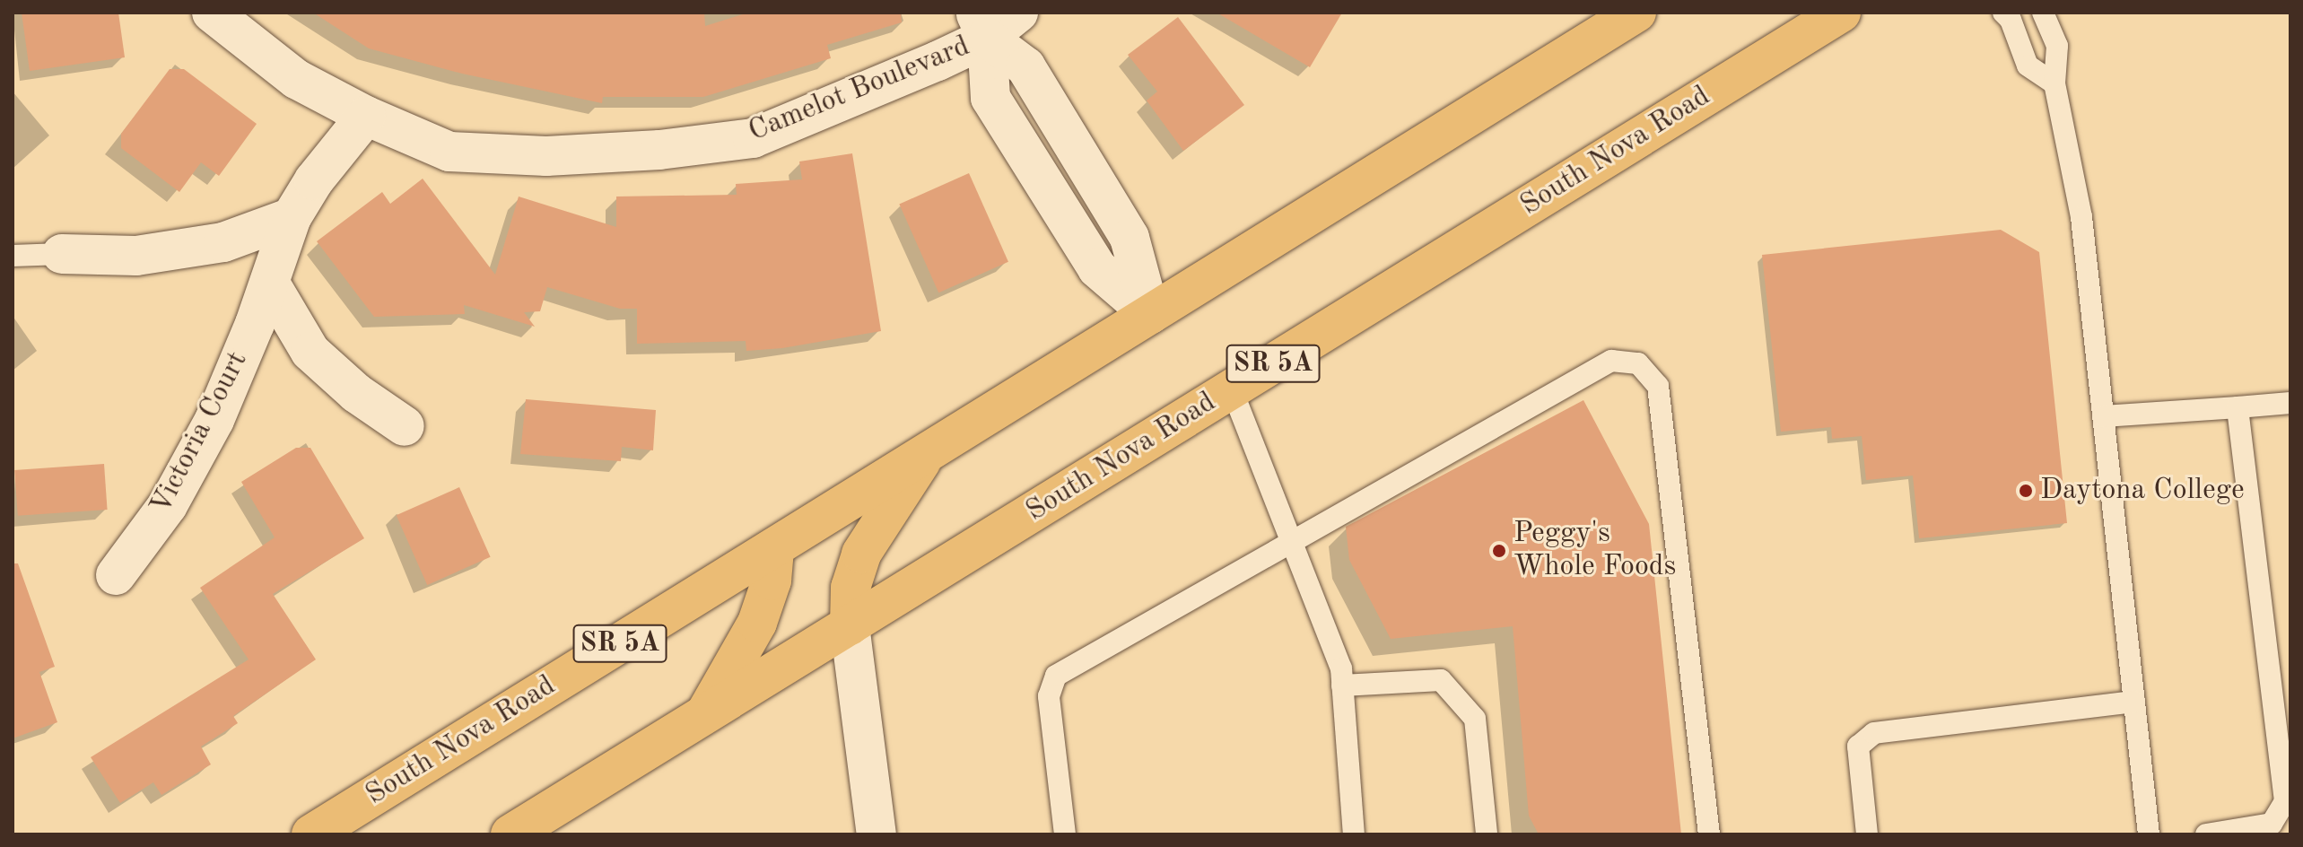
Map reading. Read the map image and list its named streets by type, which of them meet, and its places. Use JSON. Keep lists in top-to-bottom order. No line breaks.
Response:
{"streets":{"main road":["South Nova Road","SR 5A"],"street":["Camelot Boulevard","Victoria Court"]},"crossings":[["Camelot Boulevard","South Nova Road"],["Camelot Boulevard","Victoria Court"]],"places":["Daytona College","Peggy's Whole Foods"]}
